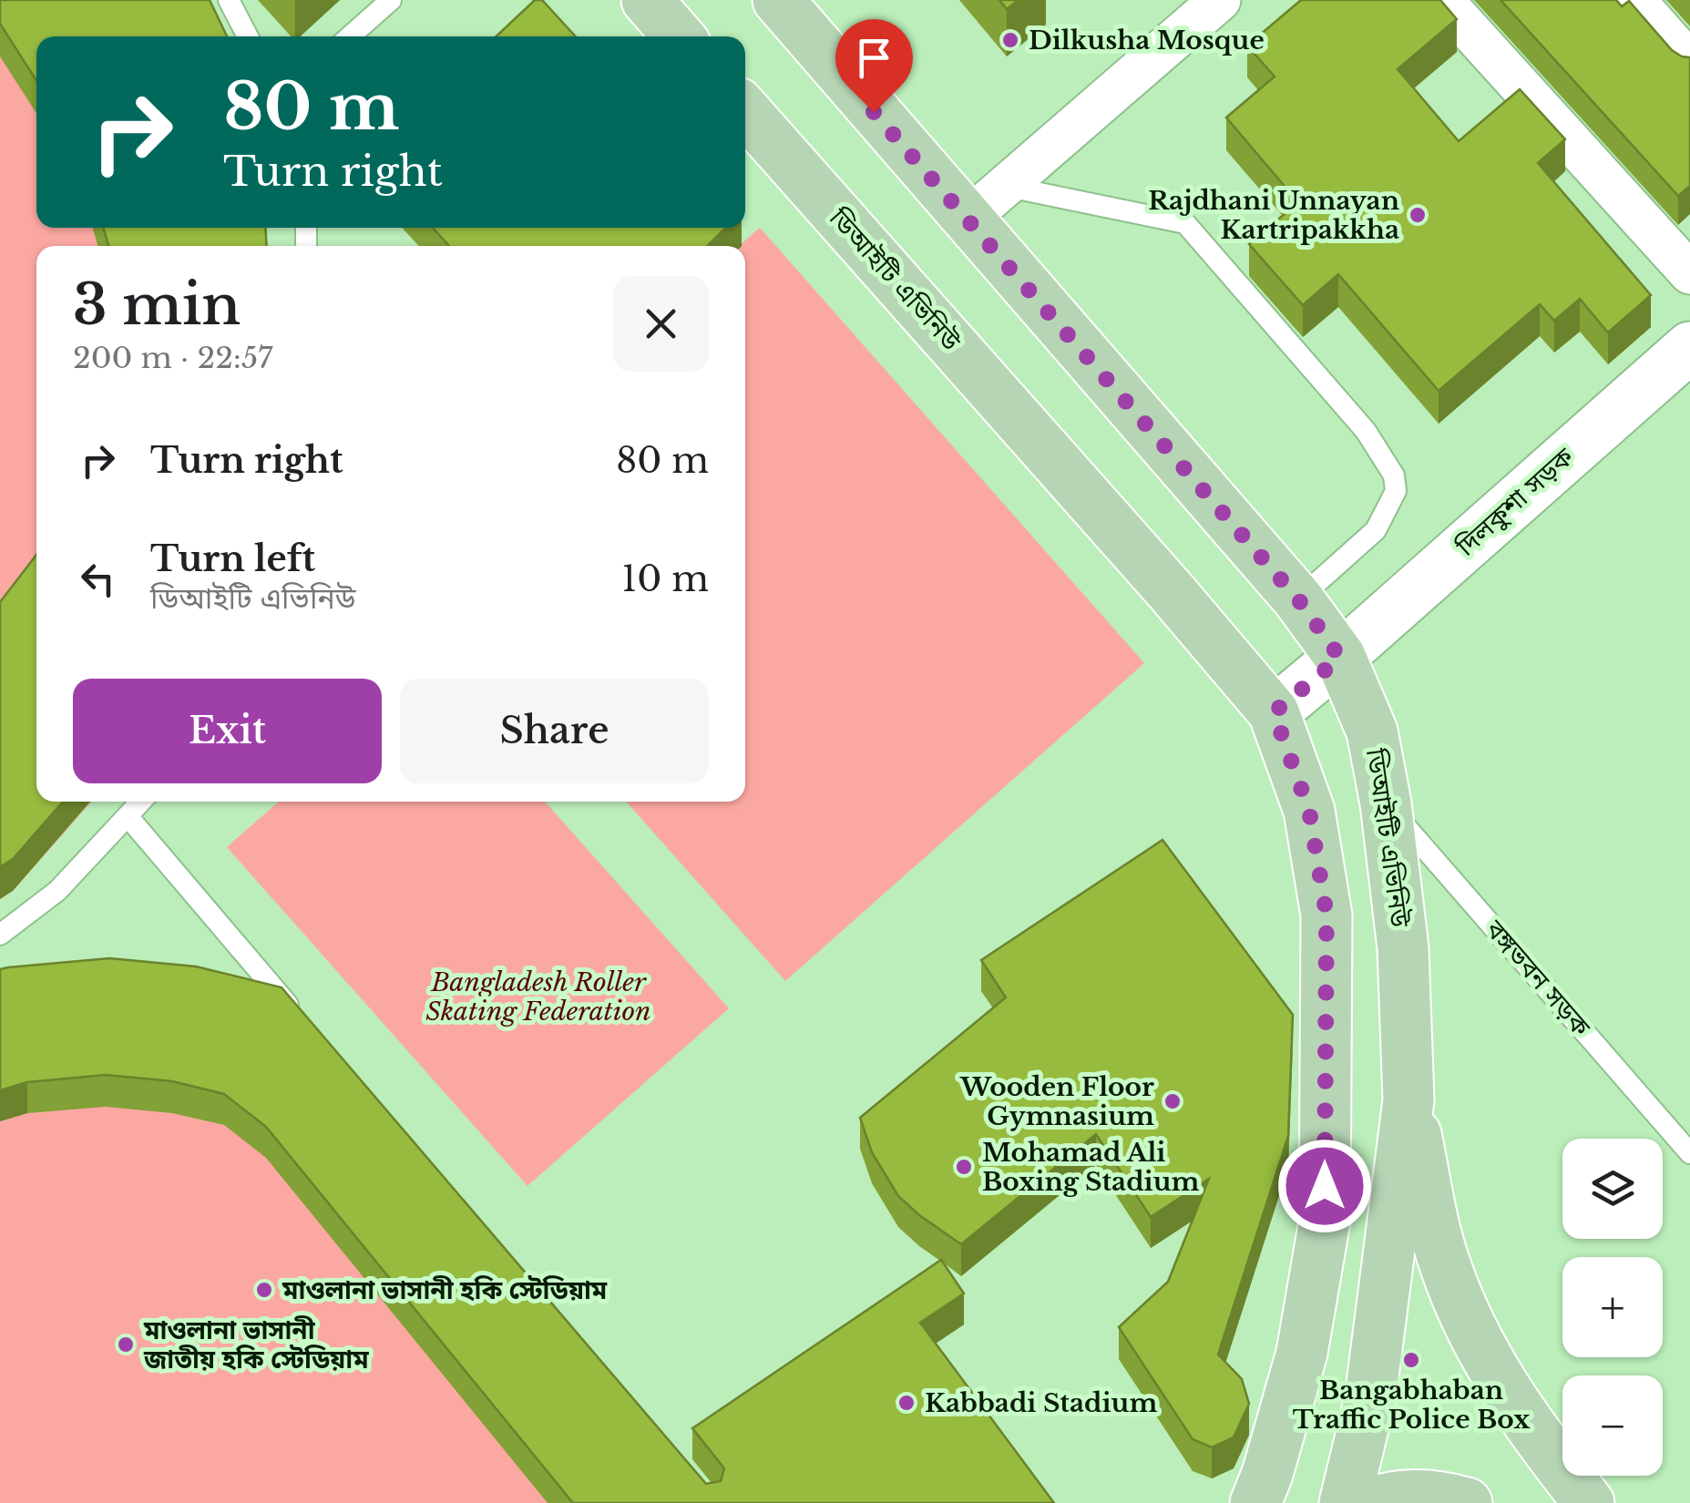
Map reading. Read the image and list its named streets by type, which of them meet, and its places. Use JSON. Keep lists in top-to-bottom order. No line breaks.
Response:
{"streets":{"main road":["ডিআইটি এভিনিউ"],"street":["দিলকুশা সড়ক"],"lane":["বঙ্গভবন সড়ক"]},"crossings":[["ডিআইটি এভিনিউ","দিলকুশা সড়ক"],["ডিআইটি এভিনিউ","বঙ্গভবন সড়ক"]],"parks":["Bangladesh Roller Skating Federation"],"places":["Dilkusha Mosque","Rajdhani Unnayan Kartripakkha","Wooden Floor Gymnasium","Mohamad Ali Boxing Stadium","মাওলানা ভাসানী হকি স্টেডিয়াম","মাওলানা ভাসানী জাতীয় হকি স্টেডিয়াম","Bangabhaban Traffic Police Box","Kabbadi Stadium"],"page":{"turn":["80 m","Turn right"],"heading":["3 min","200 m · 22:57"],"list":[{"name":"Turn right","value":"80 m"},{"name":"Turn left","note":"ডিআইটি এভিনিউ","value":"10 m"}],"buttons":["Exit","Share"],"map_buttons":["+","−"]}}
